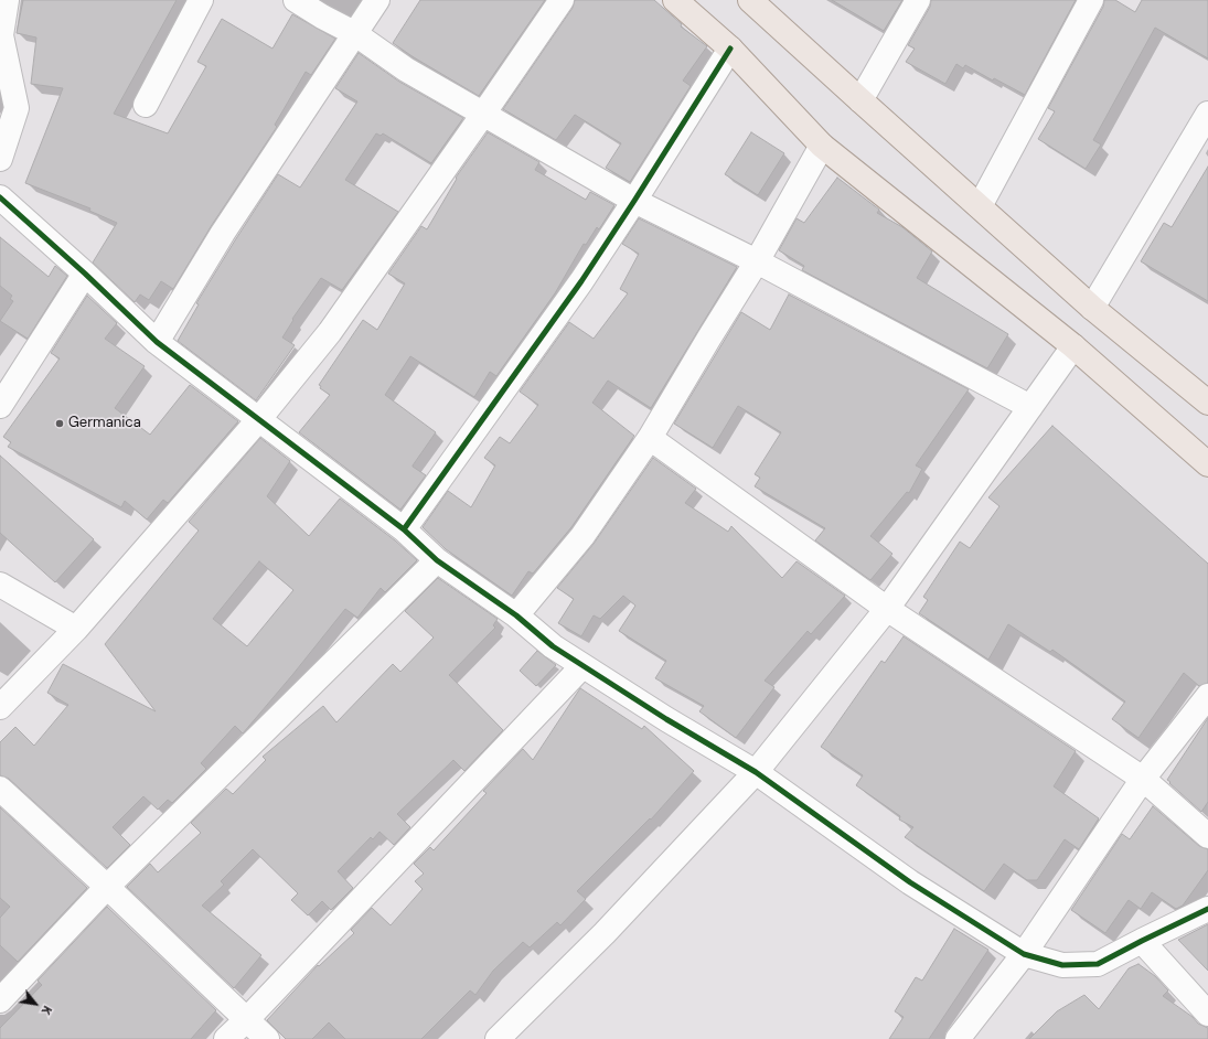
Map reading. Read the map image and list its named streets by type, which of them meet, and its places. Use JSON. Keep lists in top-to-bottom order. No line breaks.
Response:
{"places":["Germanica"],"north":"bottom right"}
